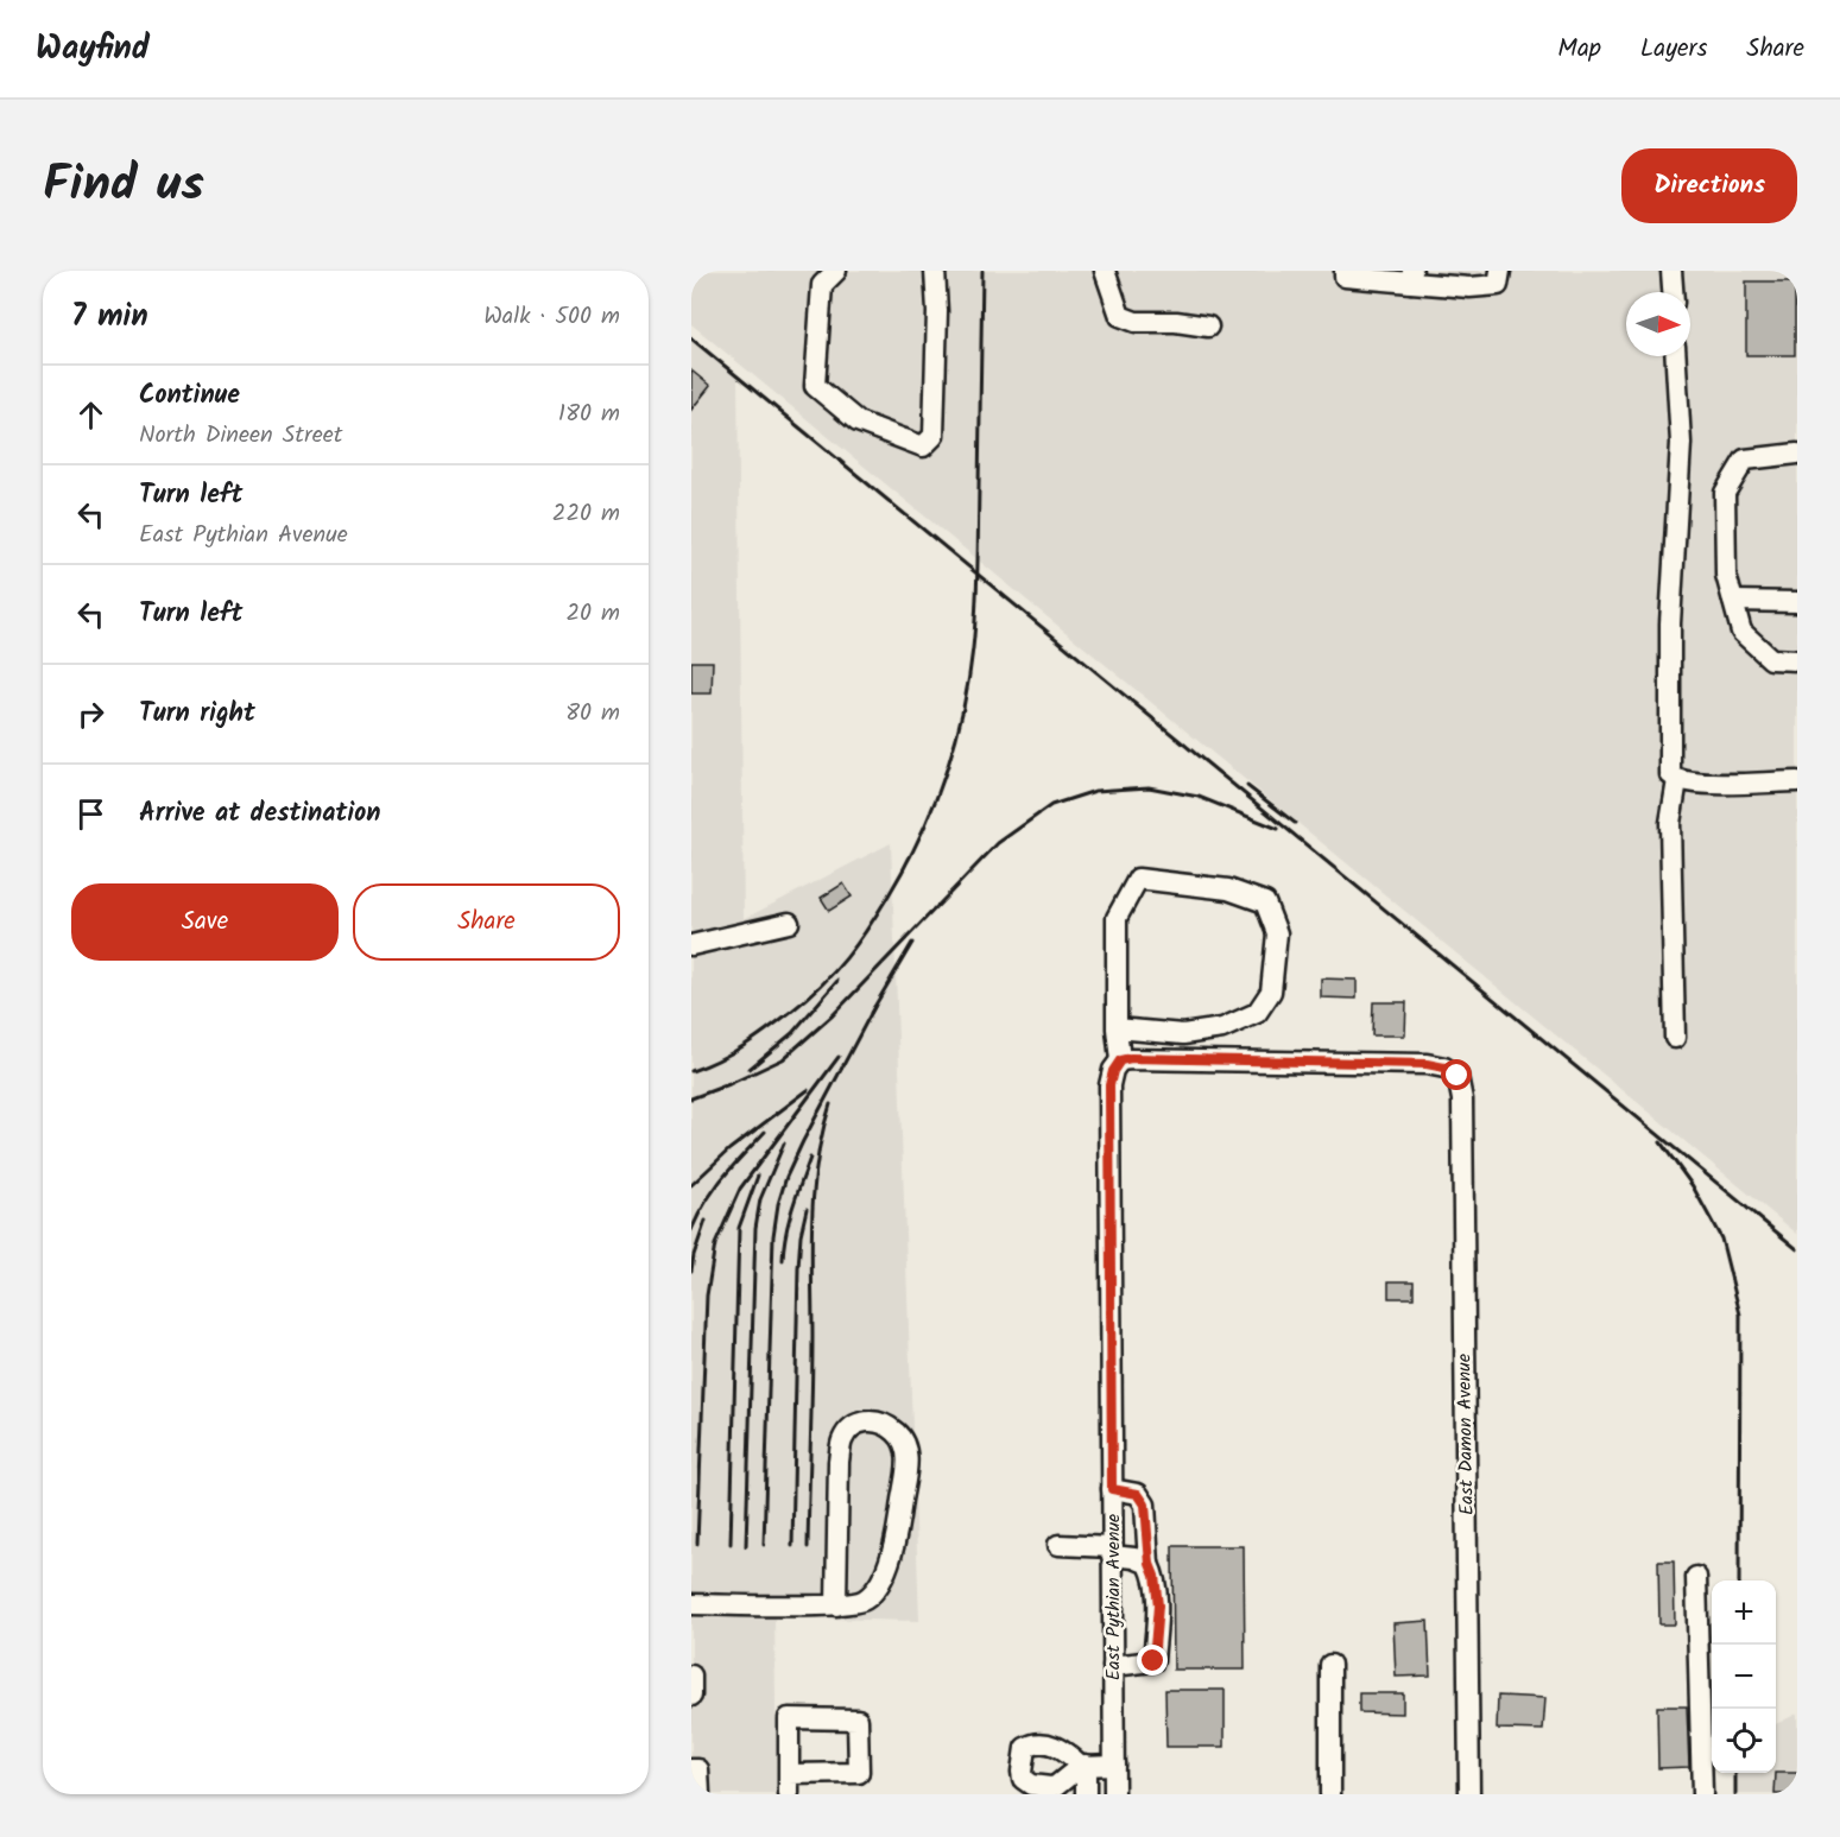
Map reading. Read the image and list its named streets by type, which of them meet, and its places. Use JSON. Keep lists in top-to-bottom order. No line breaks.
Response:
{"streets":{"street":["East Damon Avenue","East Pythian Avenue"]},"crossings":[["East Damon Avenue","East Pythian Avenue"]],"north":"right","page":{"header":"Wayfind","nav":["Map","Layers","Share"],"title":"Find us","buttons":["Directions",["Save","Share"]],"heading":["7 min","Walk · 500 m"],"list":[["Continue","North Dineen Street","180 m"],["Turn left","East Pythian Avenue","220 m"],["Turn left","20 m"],["Turn right","80 m"],"Arrive at destination"],"map_buttons":["+","−"]}}
